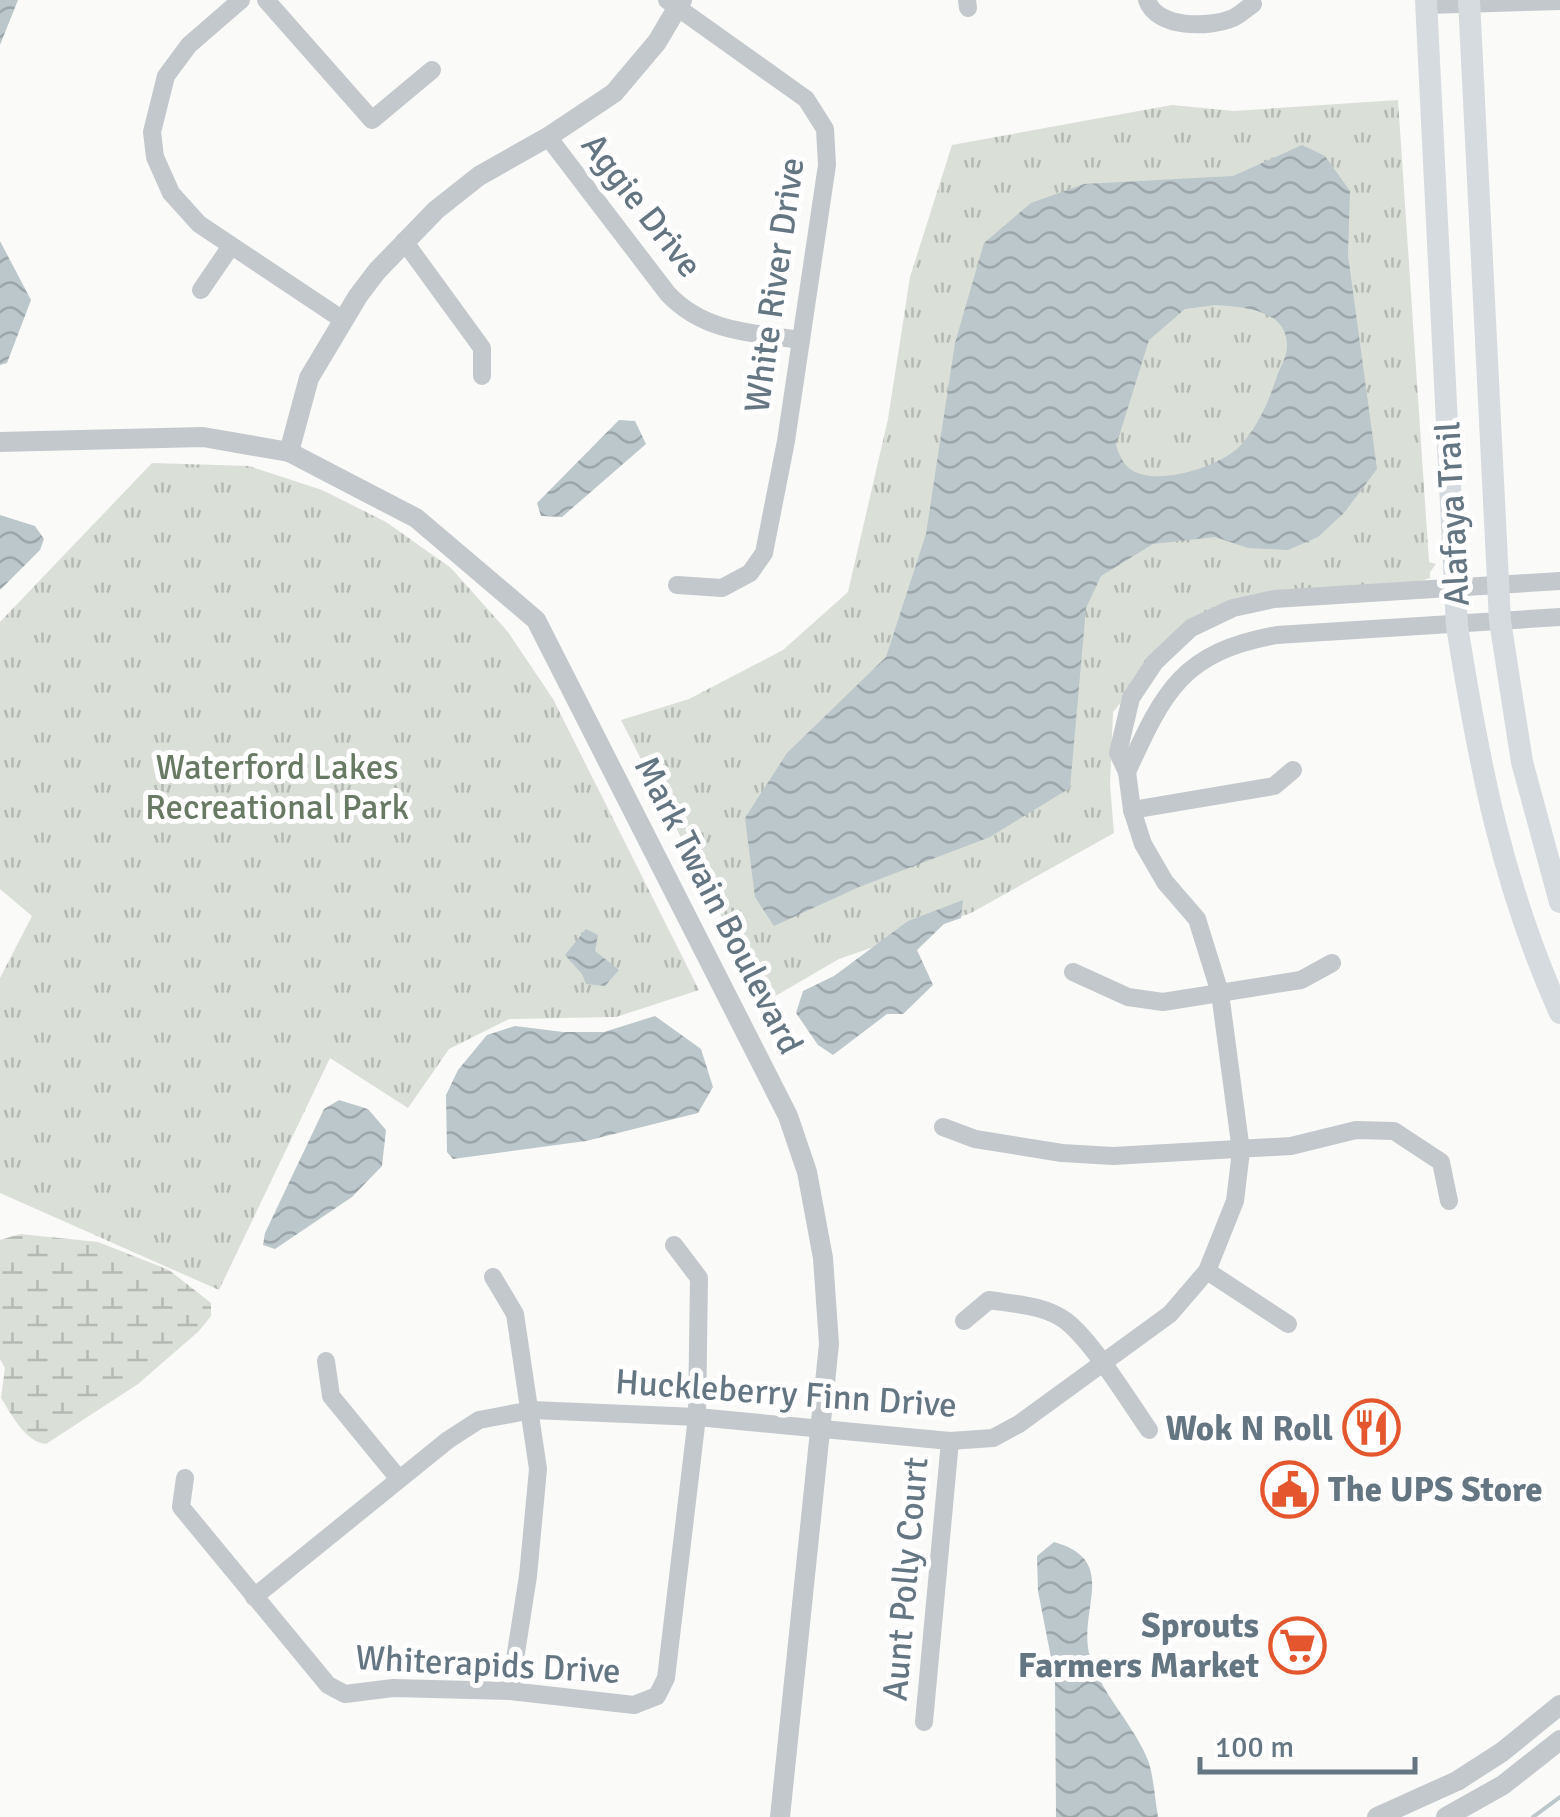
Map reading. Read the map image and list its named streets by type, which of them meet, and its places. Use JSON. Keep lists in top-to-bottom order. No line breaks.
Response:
{"streets":{"main road":["Alafaya Trail"],"street":["Aggie Drive","White River Drive","Mark Twain Boulevard","Huckleberry Finn Drive","Aunt Polly Court","Whiterapids Drive"]},"crossings":[["Aggie Drive","White River Drive"],["Alafaya Trail","Huckleberry Finn Drive"],["Mark Twain Boulevard","Huckleberry Finn Drive"],["Huckleberry Finn Drive","Aunt Polly Court"],["Huckleberry Finn Drive","Whiterapids Drive"]],"parks":["Waterford Lakes Recreational Park"],"places":{"restaurant":["Wok N Roll"],"public building":["The UPS Store"],"supermarket":["Sprouts Farmers Market"]},"scale_bar":"100 m"}
